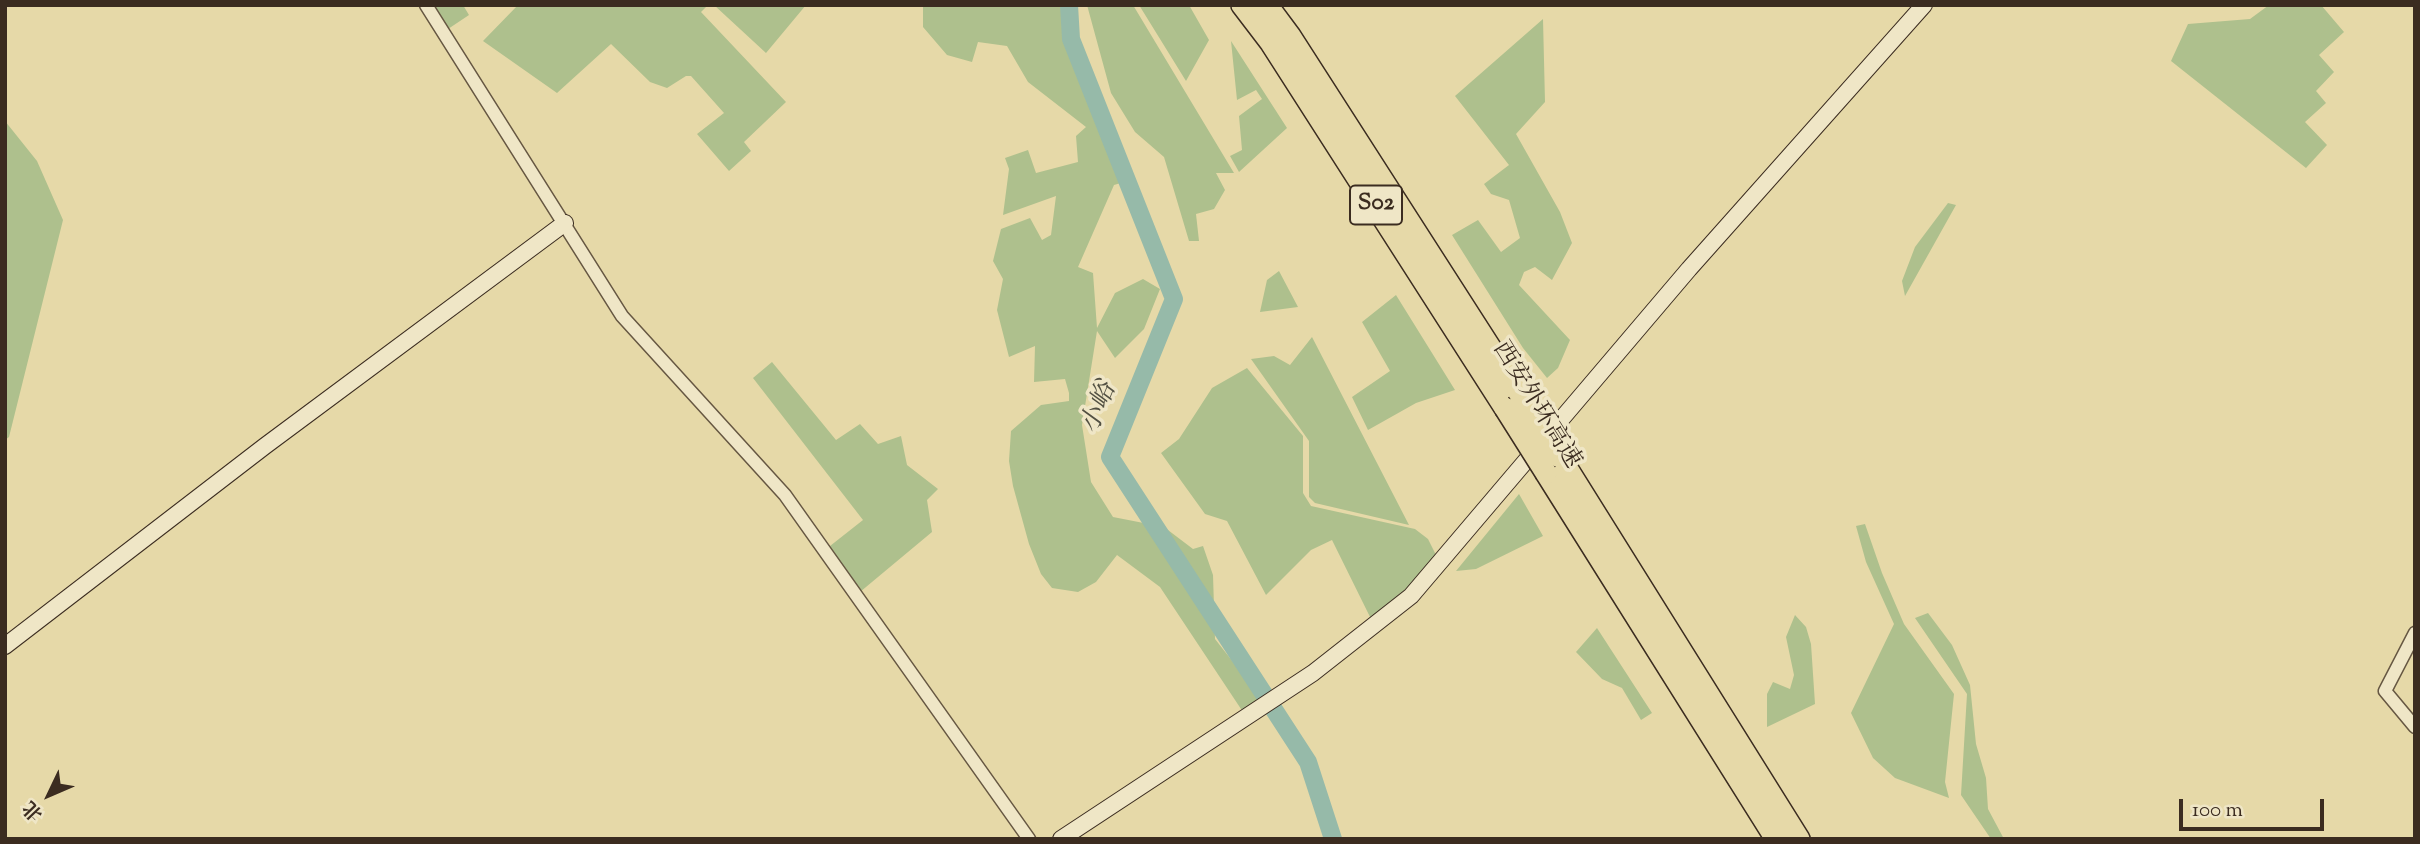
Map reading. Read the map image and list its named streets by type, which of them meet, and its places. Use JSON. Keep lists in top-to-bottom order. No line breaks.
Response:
{"streets":{"highway":["S02","西安外环高速"]},"water":["小峪"],"scale_bar":"100 m","north":"bottom left"}
